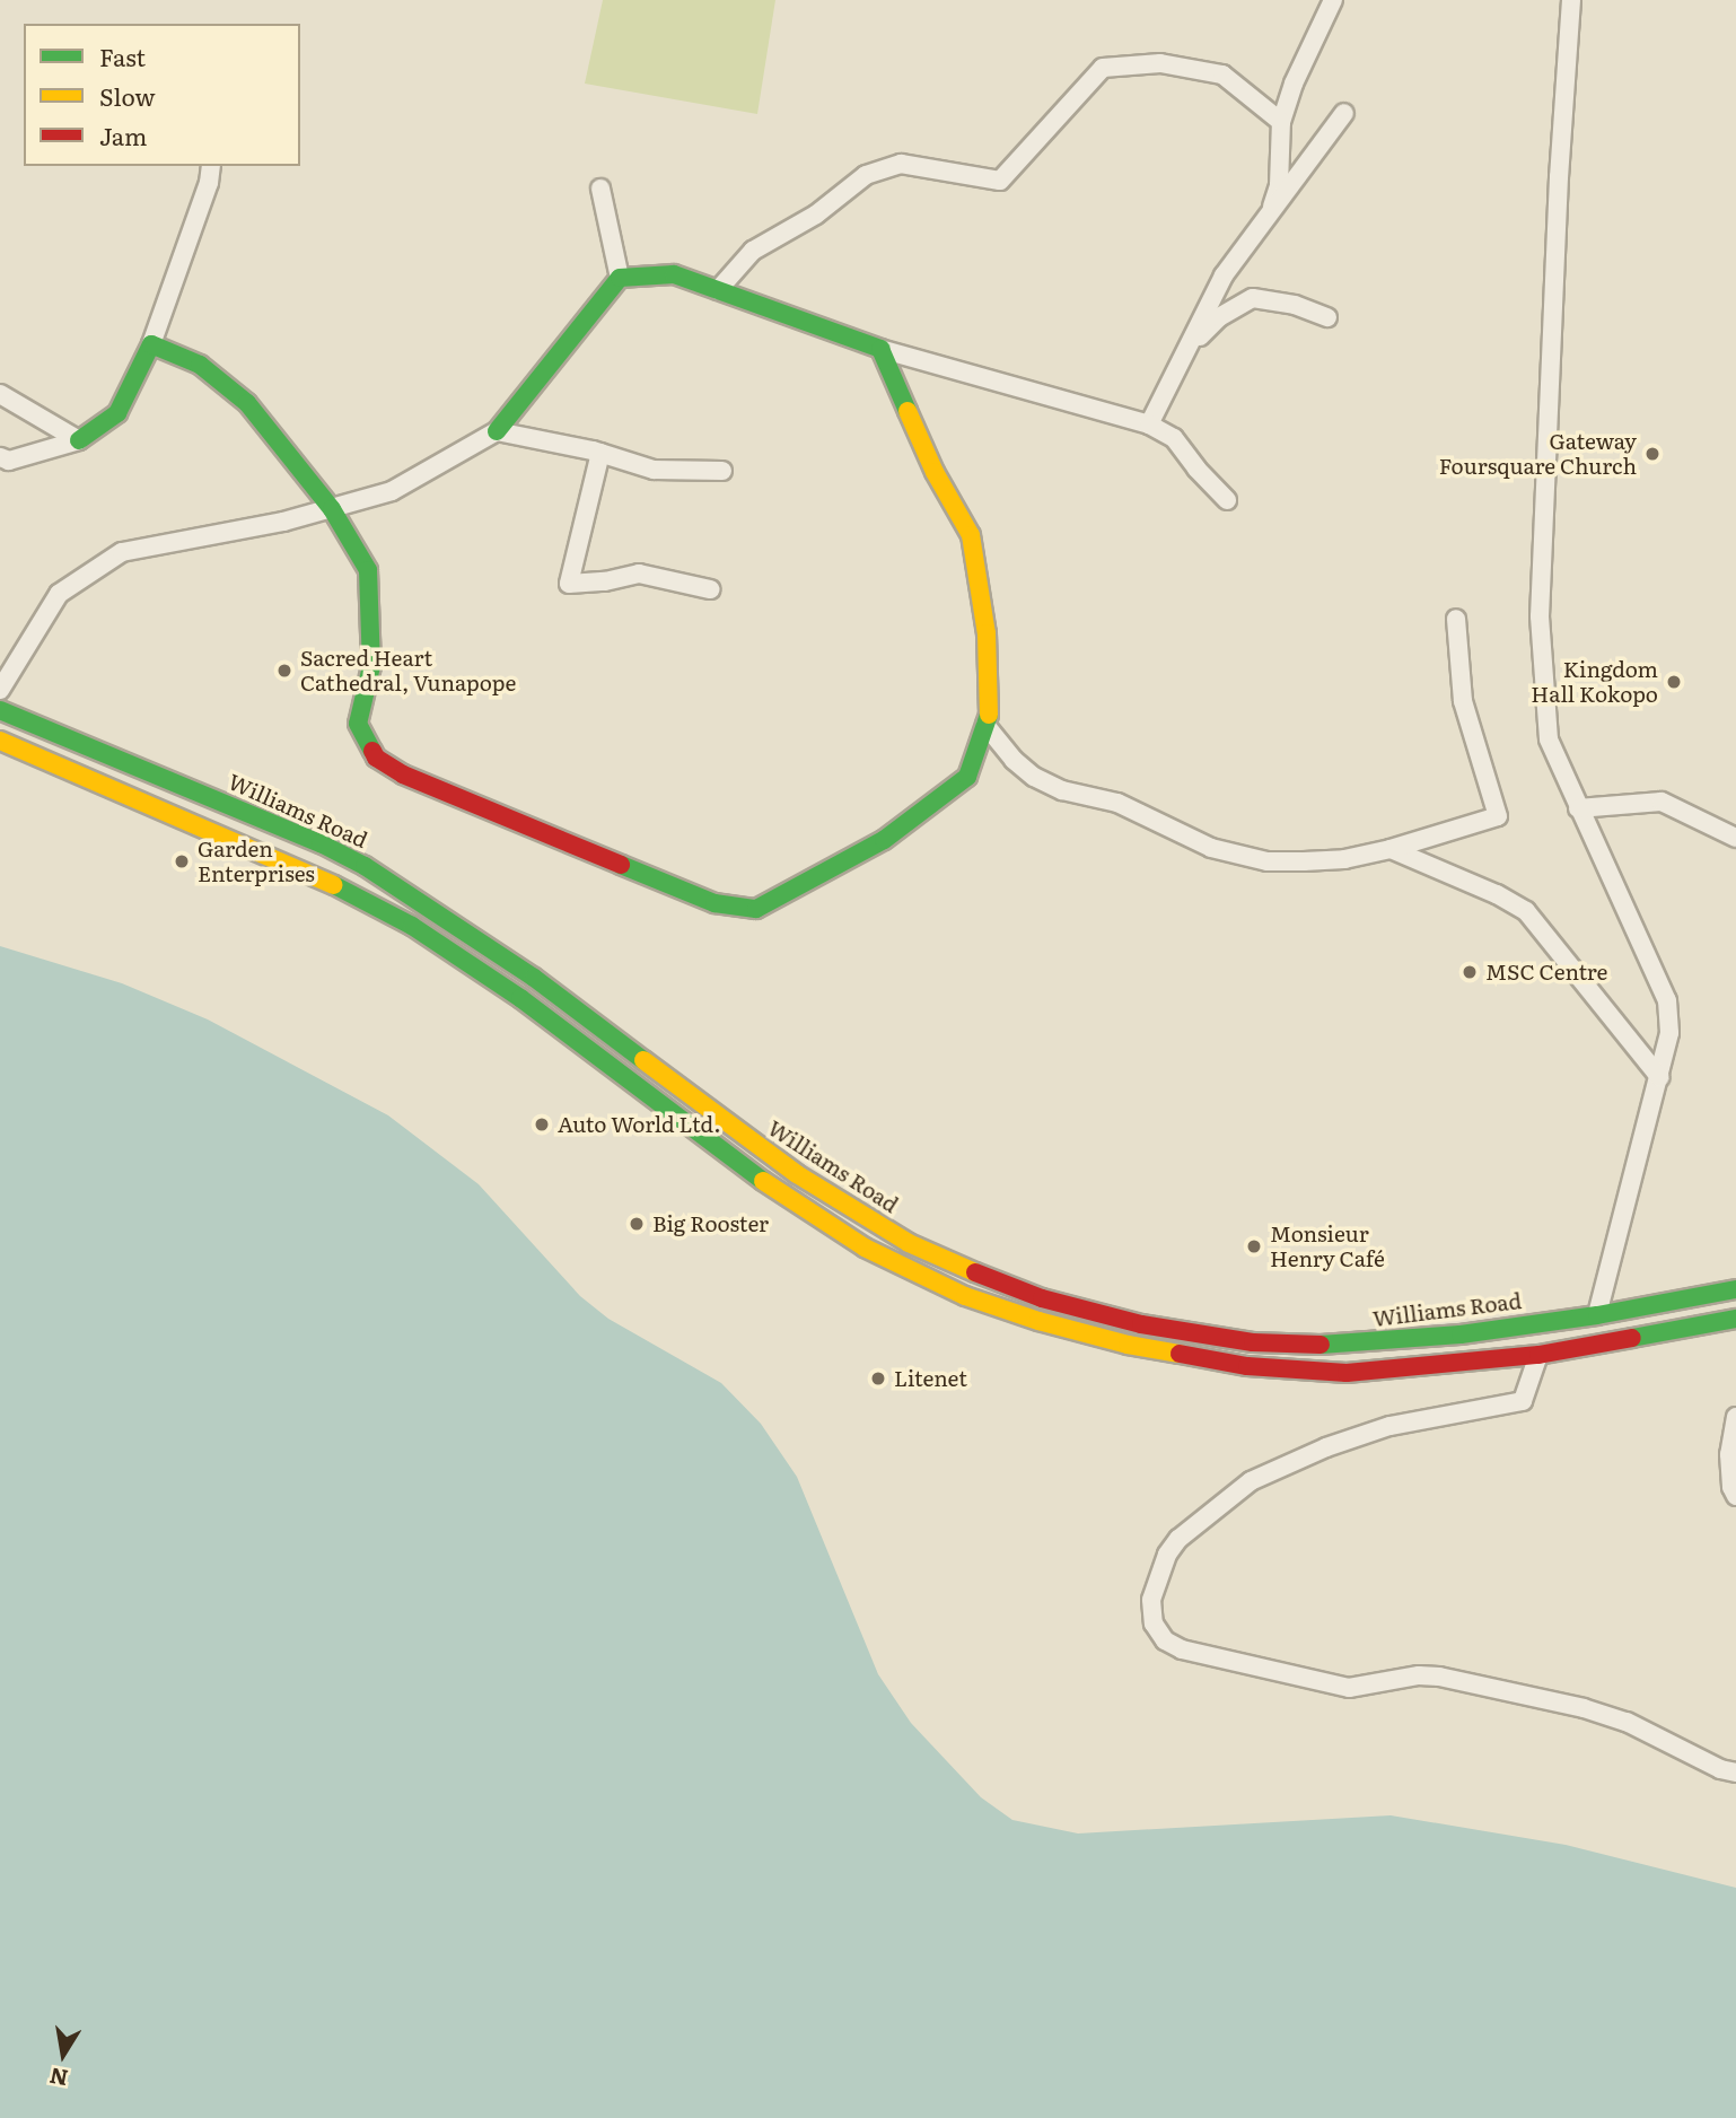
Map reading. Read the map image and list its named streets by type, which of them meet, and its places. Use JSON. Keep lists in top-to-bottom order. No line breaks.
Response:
{"streets":{"main road":["Williams Road"]},"places":["Gateway Foursquare Church","Sacred Heart Cathedral, Vunapope","Kingdom Hall Kokopo","Garden Enterprises","MSC Centre","Auto World Ltd.","Big Rooster","Monsieur Henry Café","Litenet"],"legend":["Fast","Slow","Jam"],"north":"bottom"}
